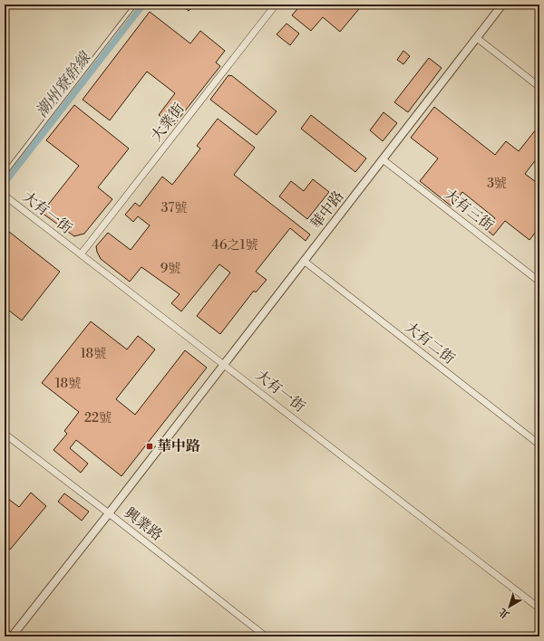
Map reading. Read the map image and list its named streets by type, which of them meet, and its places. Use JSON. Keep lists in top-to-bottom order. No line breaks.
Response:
{"streets":{"street":["大業街","華中路","大有三街","大有一街","大有二街","興業路"]},"crossings":[["大業街","大有一街"],["華中路","大有三街"],["華中路","大有一街"],["華中路","大有二街"],["華中路","興業路"]],"water":["潮州寮幹線"],"places":{"transit":["華中路"]},"house_numbers":["3號","37號","46之1號","9號","18號","18號","22號"],"north":"bottom left"}
